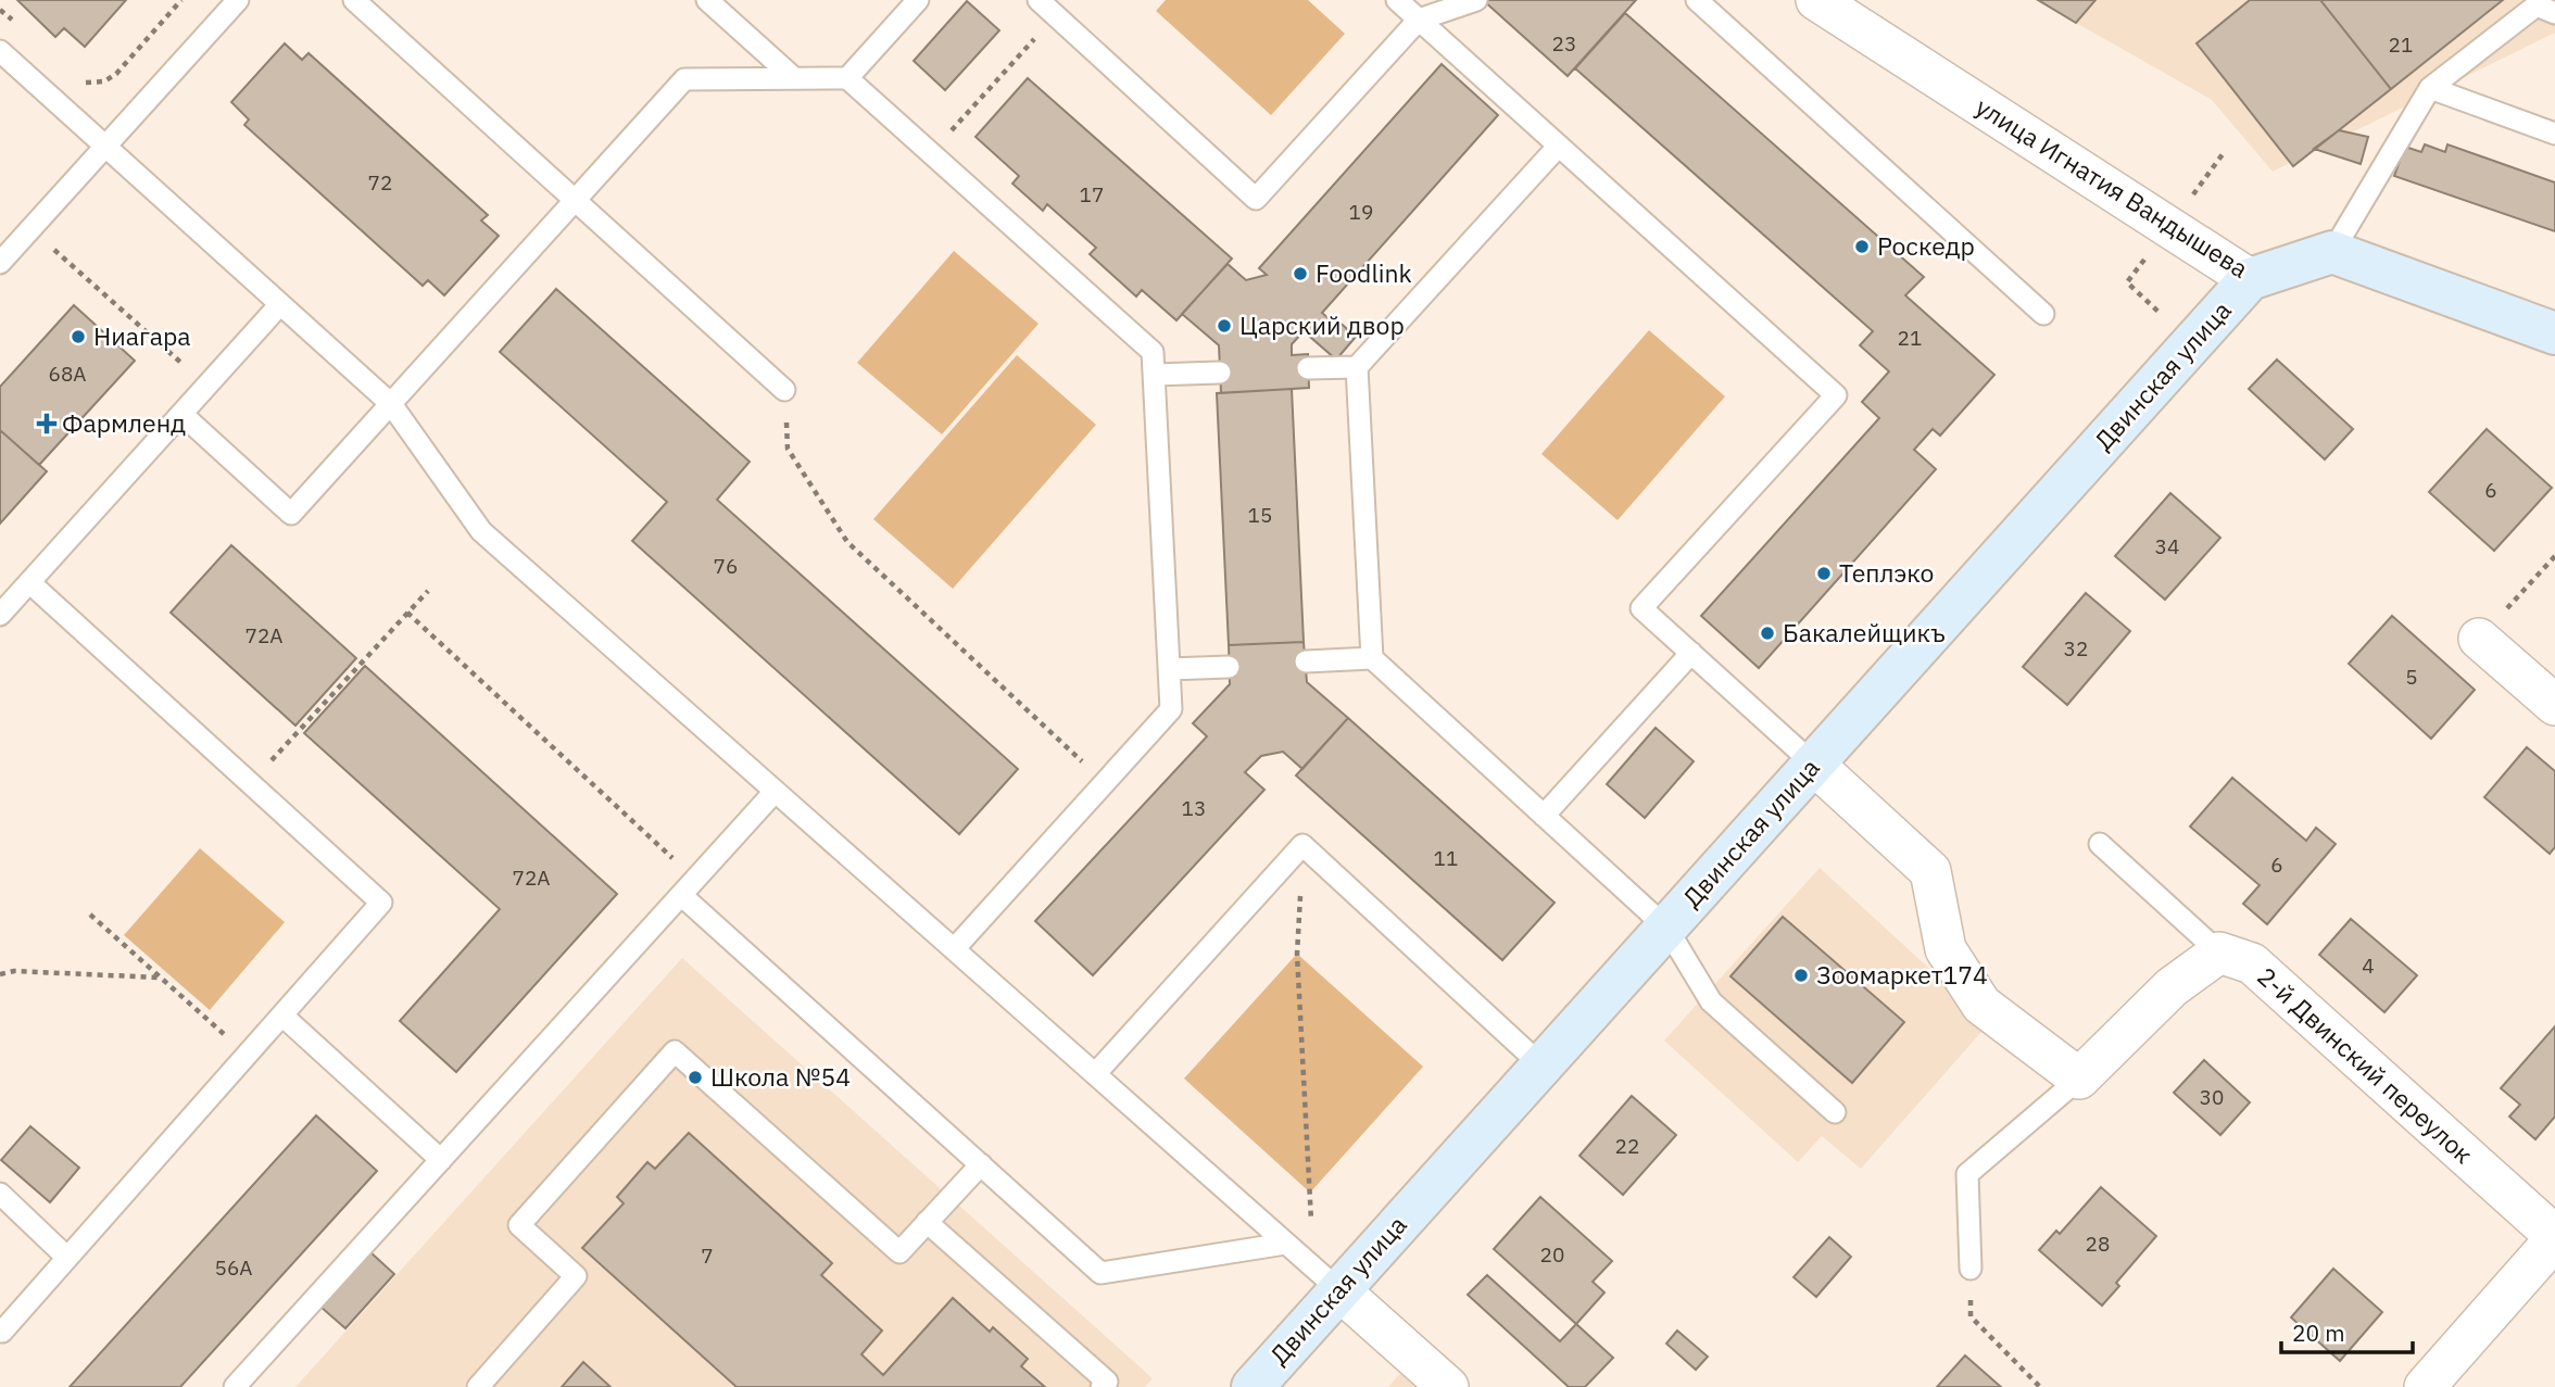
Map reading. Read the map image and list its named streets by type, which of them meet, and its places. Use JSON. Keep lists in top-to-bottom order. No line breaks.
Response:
{"streets":{"street":["улица Игнатия Вандышева","Двинская улица","2-й Двинский переулок"]},"crossings":[["улица Игнатия Вандышева","Двинская улица"]],"places":{"other":["Роскедр","Foodlink","Царский двор","Ниагара","Теплэко","Бакалейщикъ","Зоомаркет174","Школа №54"],"health":["Фармленд"]},"house_numbers":["23","21","72","17","19","21","68А","6","15","34","76","72А","32","5","13","11","6","72А","4","30","22","28","20","7","56А"],"scale_bar":"20 m"}
